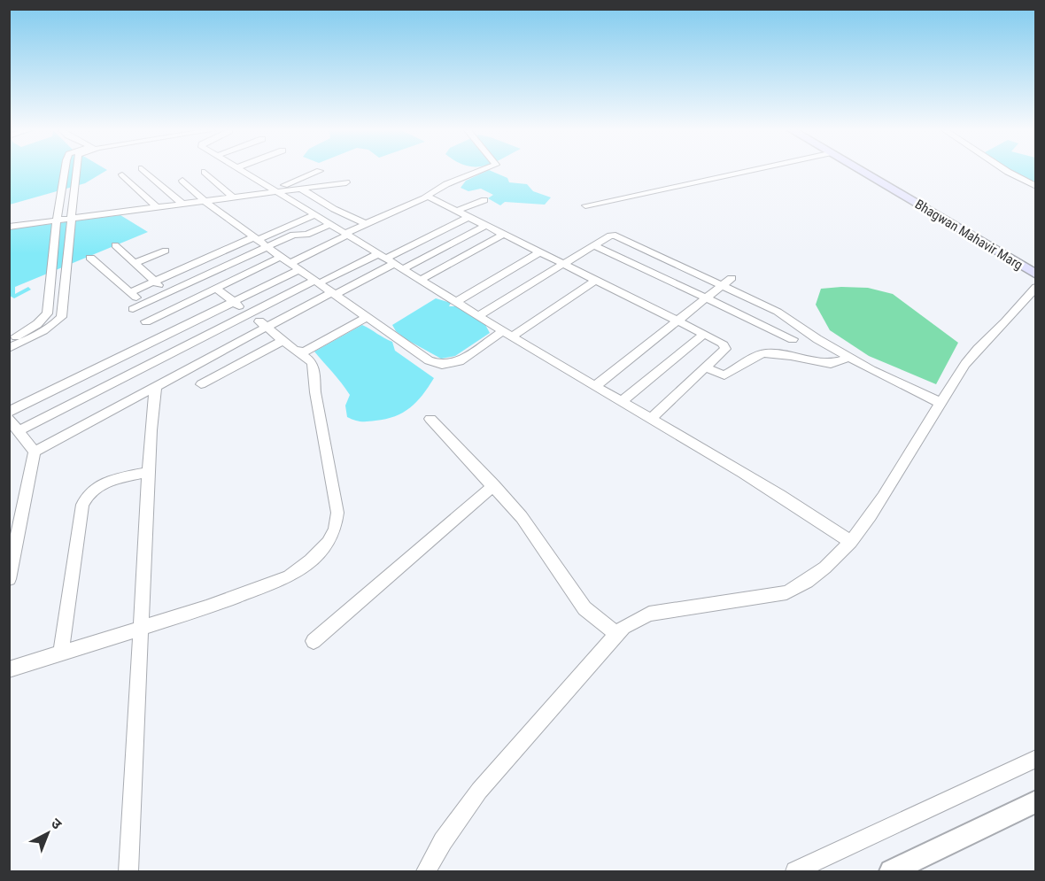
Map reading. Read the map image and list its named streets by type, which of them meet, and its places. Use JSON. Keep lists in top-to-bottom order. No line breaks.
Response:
{"streets":{"main road":["Bhagwan Mahavir Marg"]},"north":"top right"}
